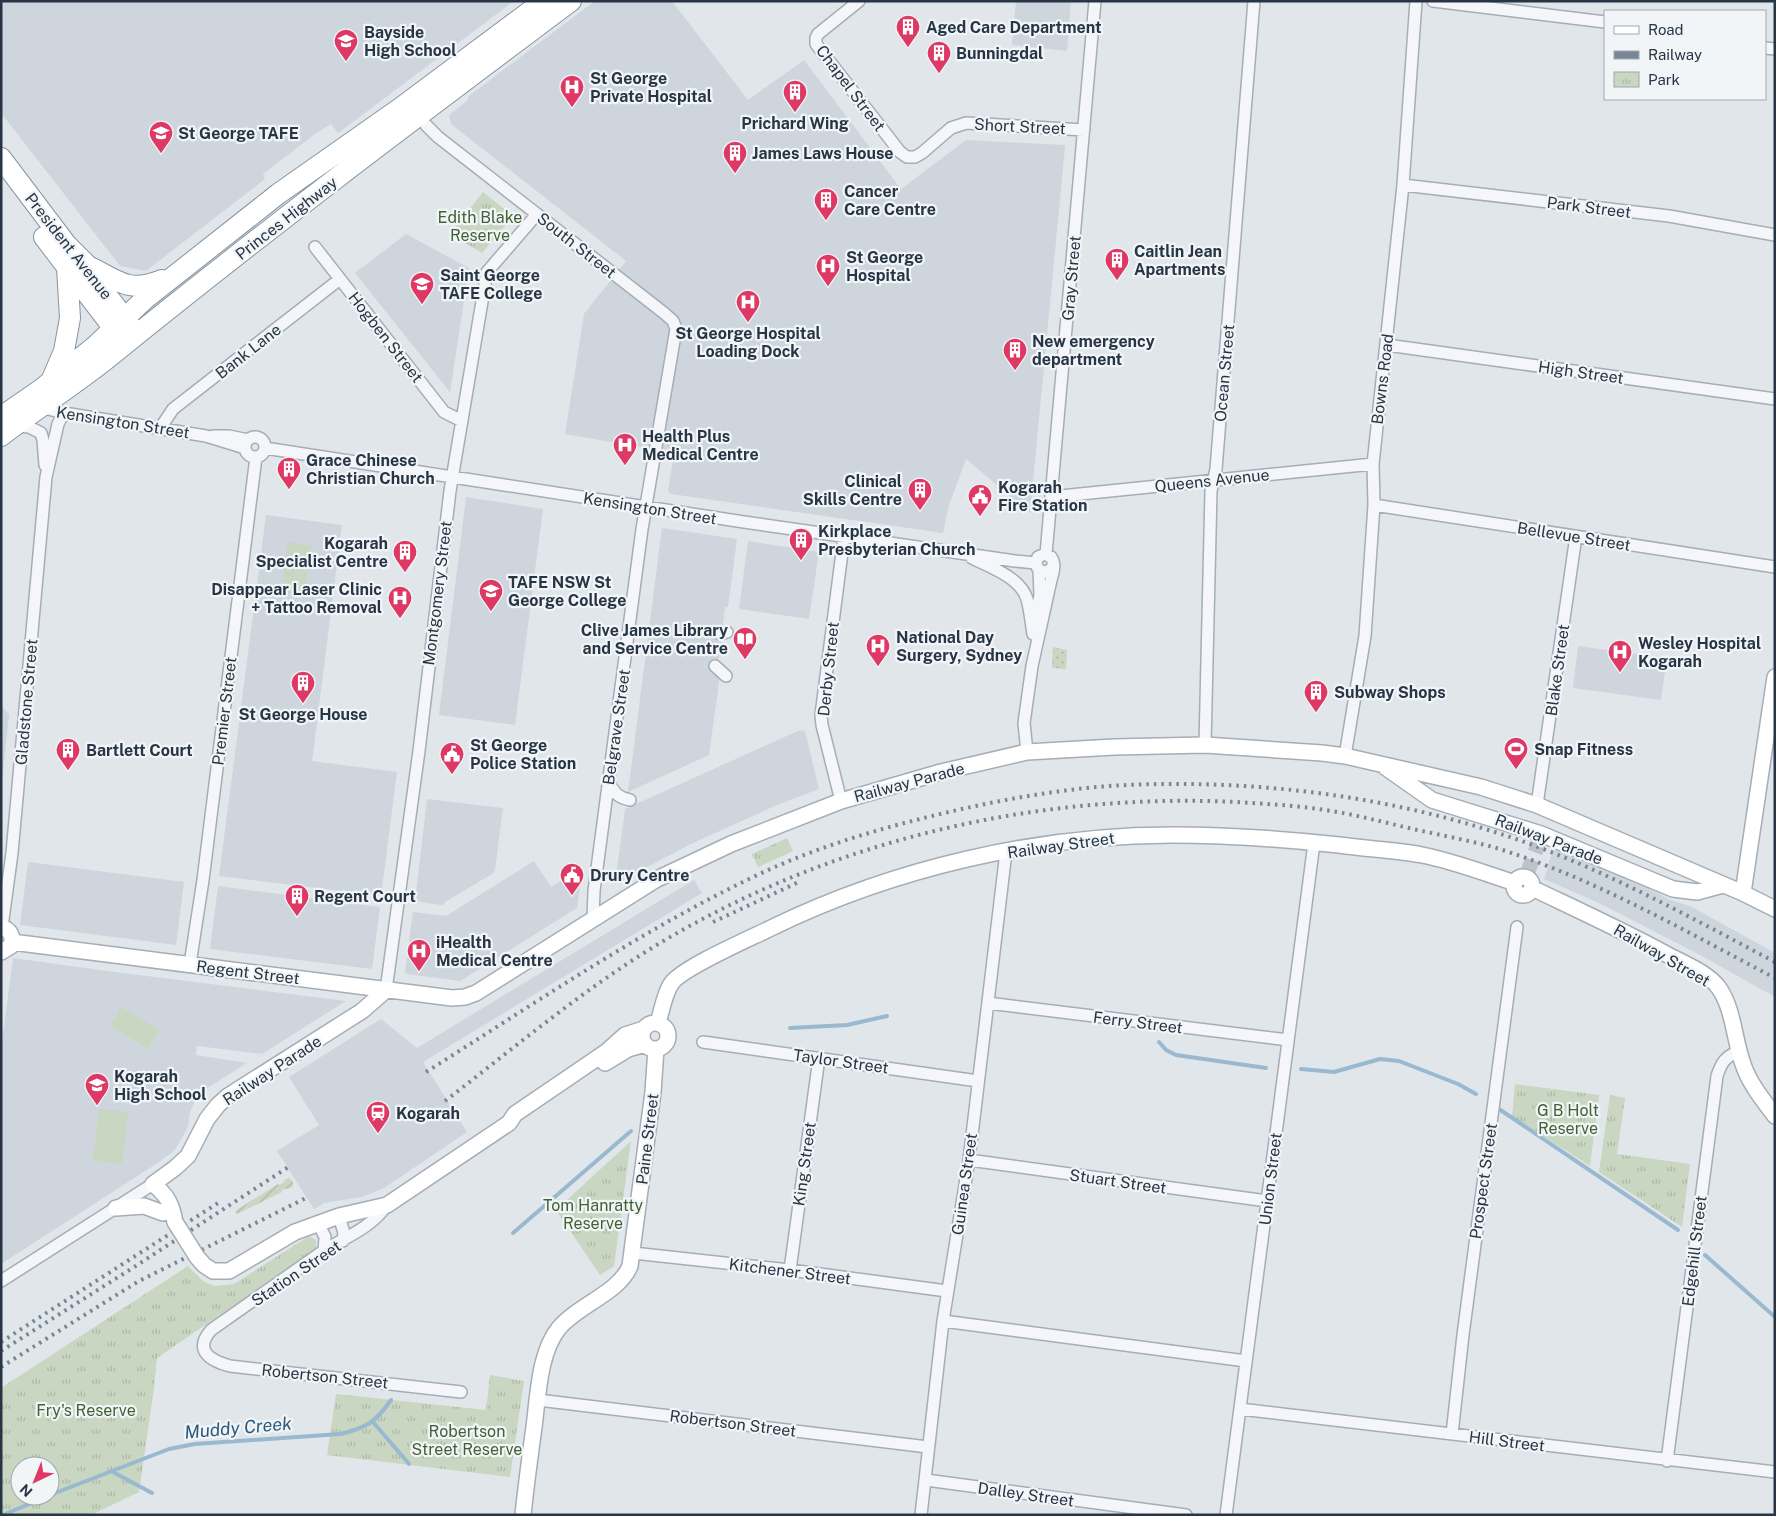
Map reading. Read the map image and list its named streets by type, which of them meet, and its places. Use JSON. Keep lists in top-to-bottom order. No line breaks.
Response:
{"streets":{"highway":["Princes Highway","President Avenue"],"main road":["Railway Parade","Railway Street","Regent Street","Paine Street","Station Street"],"street":["Chapel Street","Short Street","Park Street","South Street","Gray Street","Hogben Street","Bank Lane","High Street","Ocean Street","Bowns Road","Kensington Street","Queens Avenue","Bellevue Street","Montgomery Street","Derby Street","Blake Street","Gladstone Street","Premier Street","Belgrave Street","Ferry Street","Taylor Street","King Street","Union Street","Stuart Street","Prospect Street","Guinea Street","Edgehill Street","Kitchener Street","Robertson Street","Hill Street","Dalley Street"]},"crossings":[["Chapel Street","Short Street"],["Short Street","Gray Street"],["Park Street","Bowns Road"],["Princes Highway","South Street"],["Princes Highway","President Avenue"],["Princes Highway","Kensington Street"],["Princes Highway","Gladstone Street"],["South Street","Montgomery Street"],["South Street","Belgrave Street"],["Gray Street","Kensington Street"],["Gray Street","Queens Avenue"],["Hogben Street","Bank Lane"],["Hogben Street","Montgomery Street"],["Bank Lane","Kensington Street"],["High Street","Bowns Road"],["Ocean Street","Queens Avenue"],["Ocean Street","Railway Parade"],["Bowns Road","Queens Avenue"],["Bowns Road","Bellevue Street"],["Bowns Road","Railway Parade"],["Kensington Street","Montgomery Street"],["Kensington Street","Derby Street"],["Kensington Street","Gladstone Street"],["Kensington Street","Premier Street"],["Kensington Street","Belgrave Street"],["Bellevue Street","Blake Street"],["Montgomery Street","Railway Parade"],["Montgomery Street","Regent Street"],["Derby Street","Railway Parade"],["Blake Street","Railway Parade"],["Premier Street","Regent Street"],["Belgrave Street","Railway Parade"],["Railway Parade","Regent Street"],["Railway Parade","Station Street"],["Railway Street","Paine Street"],["Railway Street","Union Street"],["Railway Street","Guinea Street"],["Railway Street","Edgehill Street"],["Railway Street","Station Street"],["Ferry Street","Union Street"],["Ferry Street","Guinea Street"],["Taylor Street","King Street"],["Taylor Street","Guinea Street"],["Paine Street","Kitchener Street"],["Paine Street","Station Street"],["Paine Street","Robertson Street"],["King Street","Kitchener Street"],["Union Street","Stuart Street"],["Union Street","Hill Street"],["Stuart Street","Guinea Street"],["Prospect Street","Hill Street"],["Guinea Street","Kitchener Street"],["Guinea Street","Robertson Street"],["Guinea Street","Dalley Street"],["Edgehill Street","Hill Street"],["Station Street","Robertson Street"]],"water":["Muddy Creek"],"parks":["Edith Blake Reserve","G B Holt Reserve","Tom Hanratty Reserve","Fry's Reserve","Robertson Street Reserve"],"places":{"building":["Aged Care Department","Bunningdal","Prichard Wing","James Laws House","Cancer Care Centre","Caitlin Jean Apartments","New emergency department","Grace Chinese Christian Church","Clinical Skills Centre","Kirkplace Presbyterian Church","Kogarah Specialist Centre","St George House","Subway Shops","Bartlett Court","Regent Court"],"school or university":["Bayside High School","St George TAFE","Saint George TAFE College","TAFE NSW St George College","Kogarah High School"],"hospital":["St George Private Hospital","St George Hospital","St George Hospital Loading Dock","Health Plus Medical Centre","Disappear Laser Clinic + Tattoo Removal","National Day Surgery, Sydney","Wesley Hospital Kogarah","iHealth Medical Centre"],"public building":["Kogarah Fire Station","St George Police Station","Drury Centre"],"library":["Clive James Library and Service Centre"],"sports":["Snap Fitness"],"station":["Kogarah"]},"legend":["Road","Railway","Park"],"north":"bottom left"}
